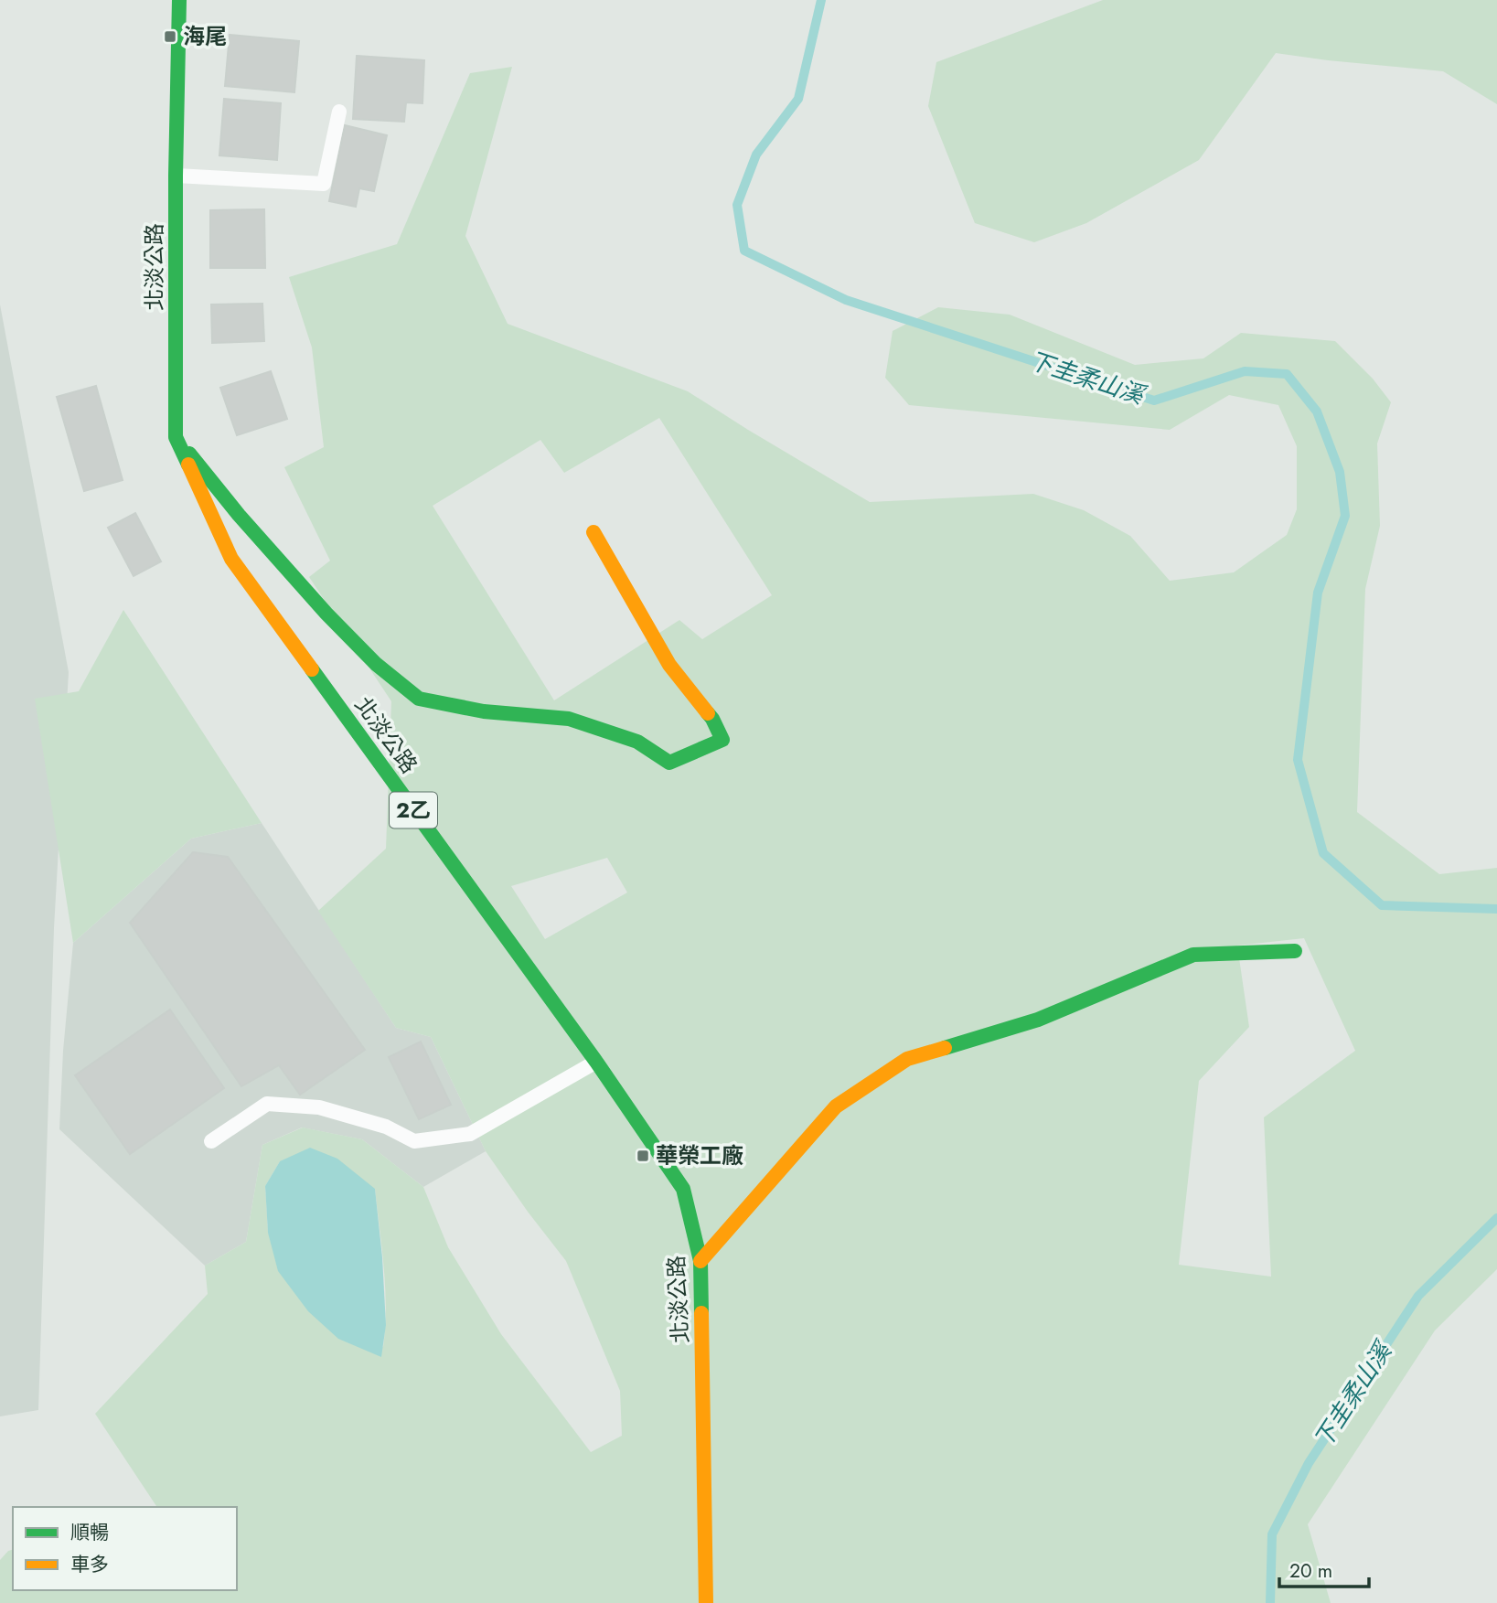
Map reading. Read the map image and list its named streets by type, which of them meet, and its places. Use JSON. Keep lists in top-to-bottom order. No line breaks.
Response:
{"streets":{"main road":["北淡公路","2乙"]},"water":["下圭柔山溪"],"places":{"transit":["海尾","華榮工廠"]},"legend":["順暢","車多"],"scale_bar":"20 m"}
